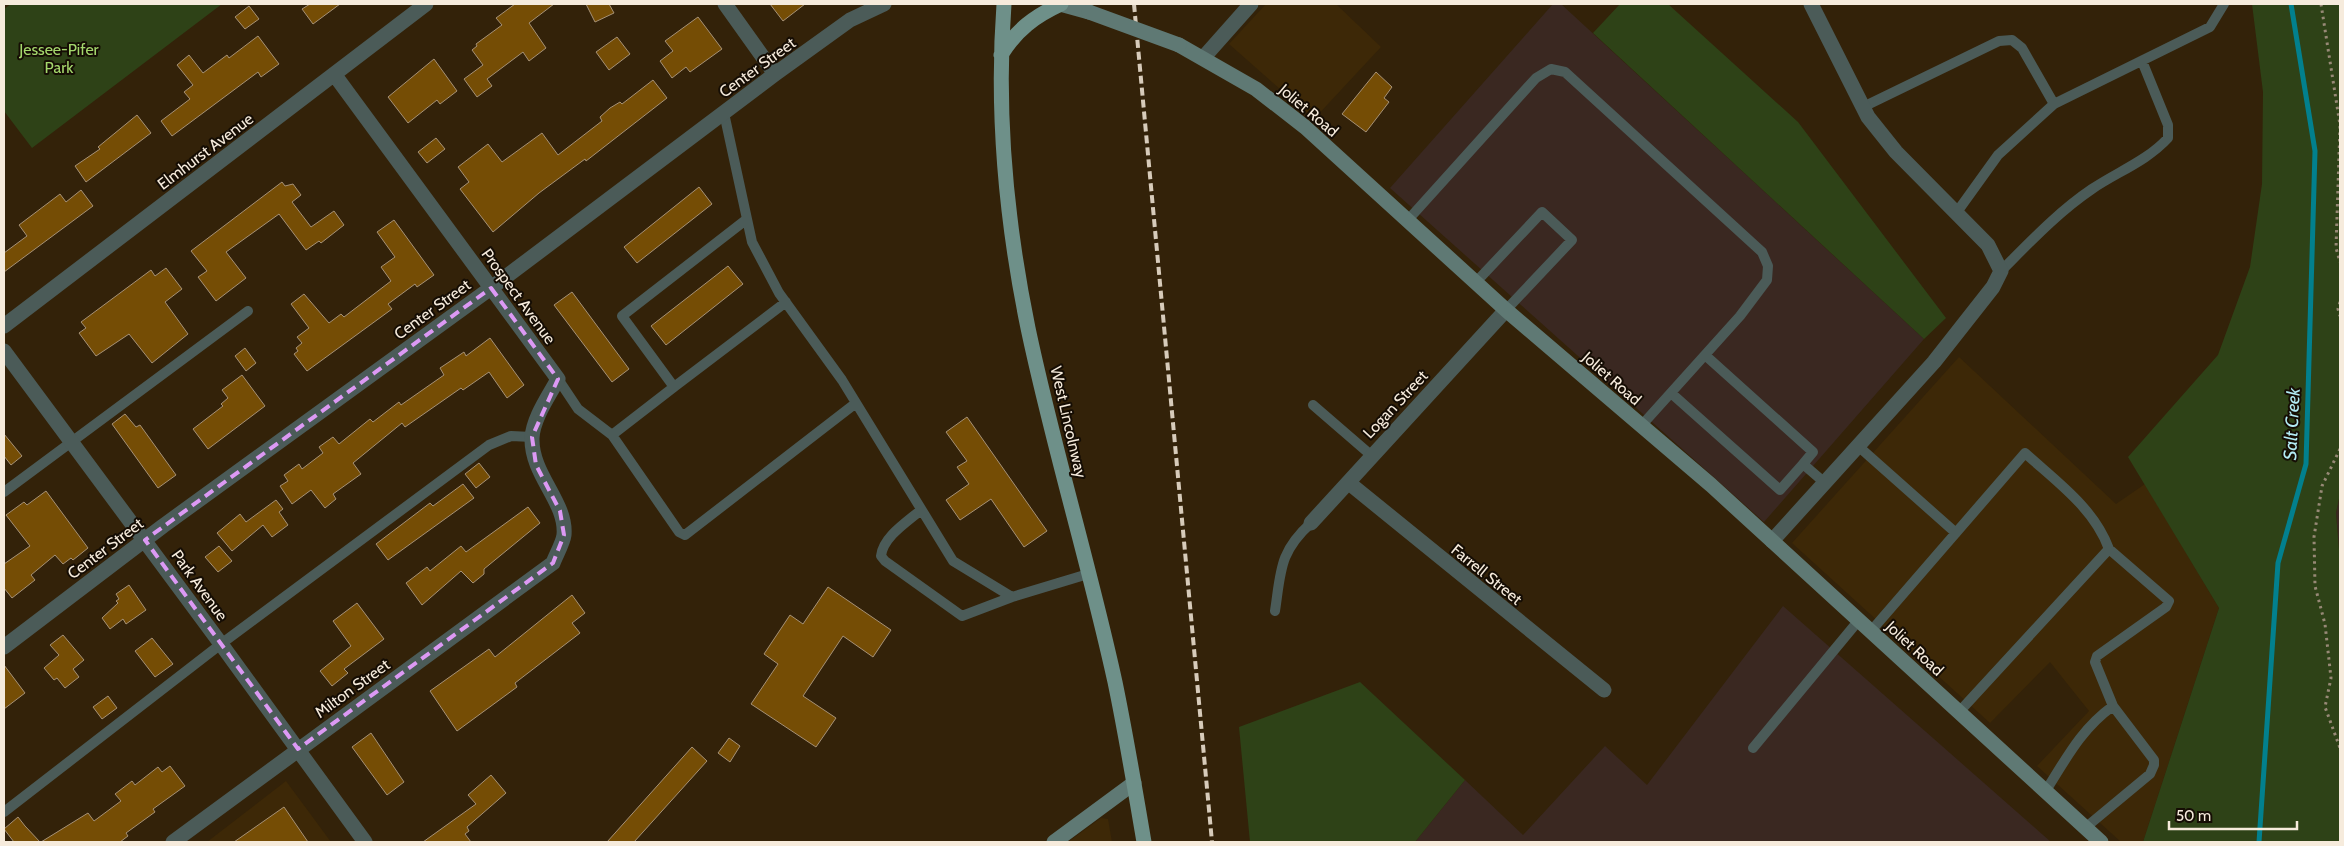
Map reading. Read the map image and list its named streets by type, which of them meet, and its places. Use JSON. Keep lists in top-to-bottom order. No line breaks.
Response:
{"streets":{"main road":["Joliet Road","West Lincolnway"],"street":["Center Street","Elmhurst Avenue","Prospect Avenue","Logan Street","Farrell Street","Park Avenue","Milton Street"]},"crossings":[["Center Street","Prospect Avenue"],["Center Street","Park Avenue"],["Joliet Road","Logan Street"],["Elmhurst Avenue","Prospect Avenue"],["Logan Street","Farrell Street"],["Park Avenue","Milton Street"]],"water":["Salt Creek"],"parks":["Jessee-Pifer Park"],"scale_bar":"50 m"}
